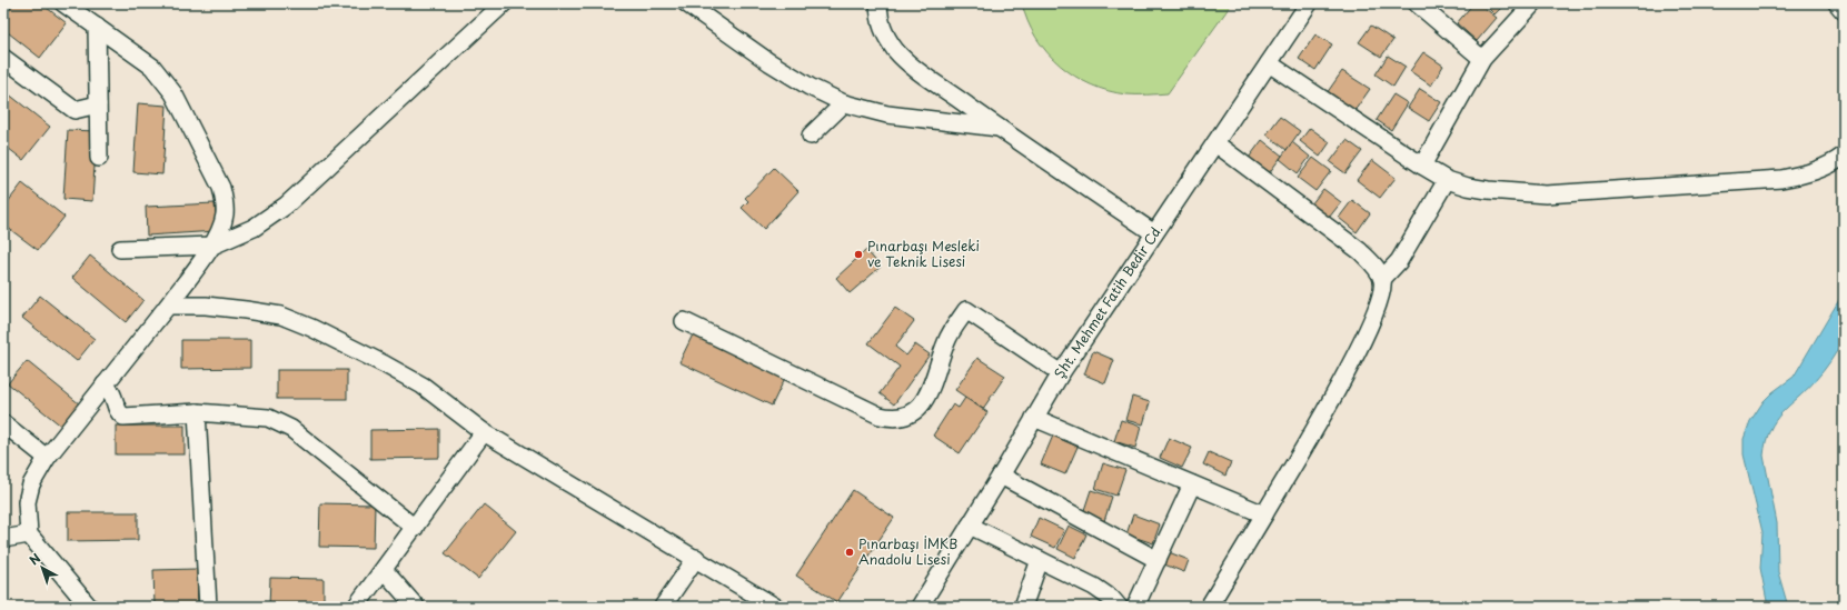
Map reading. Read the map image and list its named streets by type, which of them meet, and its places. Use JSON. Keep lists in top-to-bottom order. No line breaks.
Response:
{"streets":{"street":["Şht. Mehmet Fatih Bedir Cd."]},"places":["Pınarbaşı Mesleki ve Teknik Lisesi","Pınarbaşı İMKB Anadolu Lisesi"],"north":"top left"}
